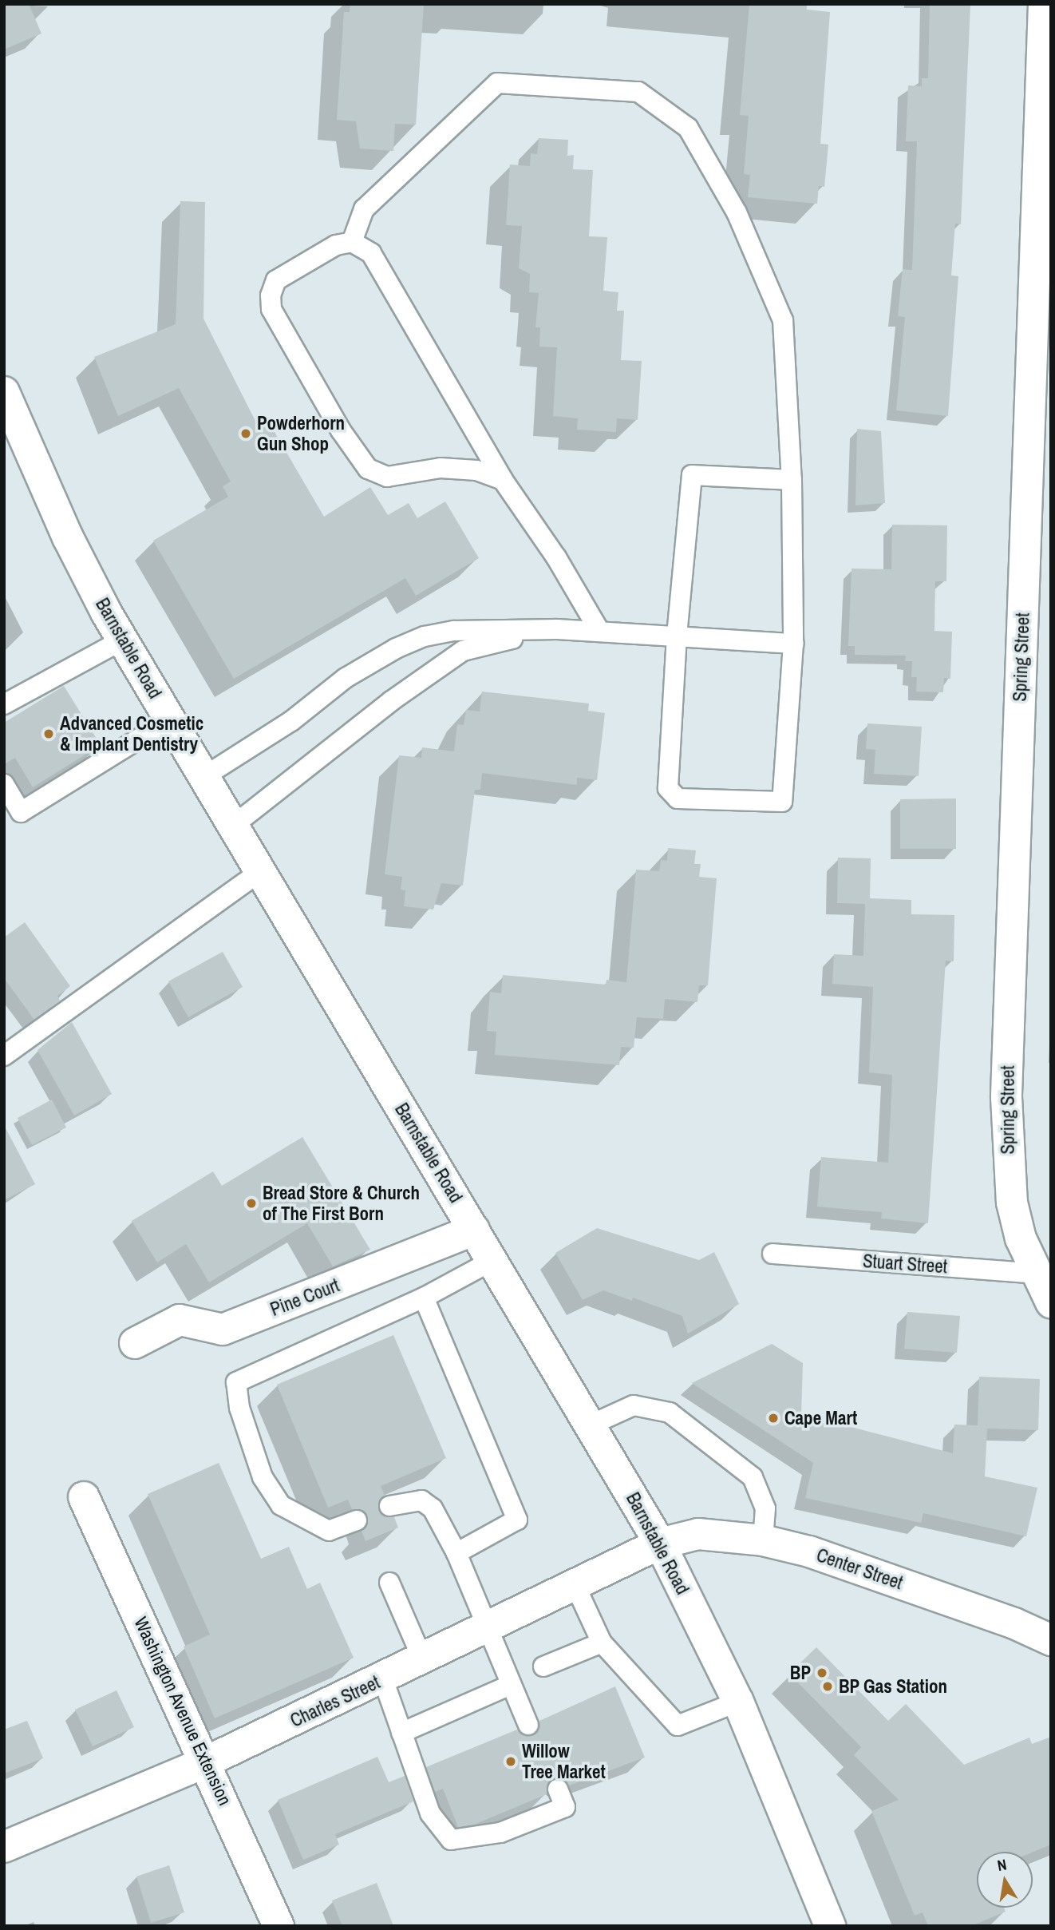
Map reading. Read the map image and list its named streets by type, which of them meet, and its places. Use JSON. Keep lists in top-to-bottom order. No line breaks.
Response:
{"streets":{"street":["Barnstable Road","Spring Street","Pine Court","Center Street","Charles Street","Washington Avenue Extension"],"lane":["Stuart Street"]},"crossings":[["Barnstable Road","Pine Court"],["Barnstable Road","Center Street"],["Barnstable Road","Charles Street"],["Spring Street","Stuart Street"],["Center Street","Charles Street"],["Charles Street","Washington Avenue Extension"]],"places":["Powderhorn Gun Shop","Advanced Cosmetic & Implant Dentistry","Bread Store & Church of The First Born","Cape Mart","BP","BP Gas Station","Willow Tree Market"],"north":"top"}
